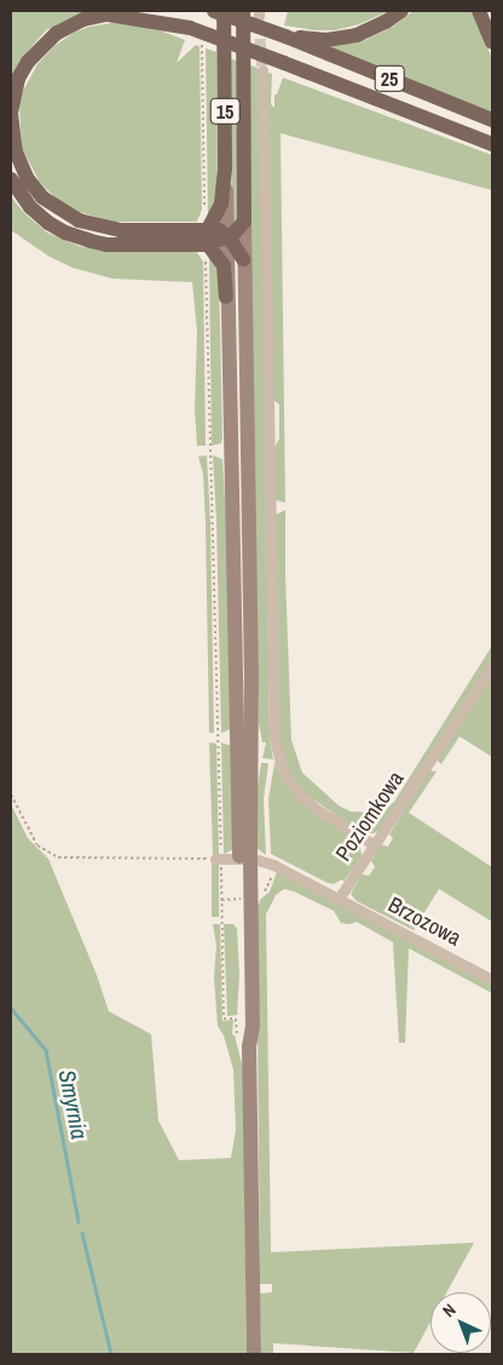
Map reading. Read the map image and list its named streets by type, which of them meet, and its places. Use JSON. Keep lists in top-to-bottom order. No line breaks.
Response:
{"streets":{"main road":["25","15"],"street":["Poziomkowa","Brzozowa"]},"crossings":[["Poziomkowa","Brzozowa"]],"water":["Smyrnia"],"north":"top left"}
